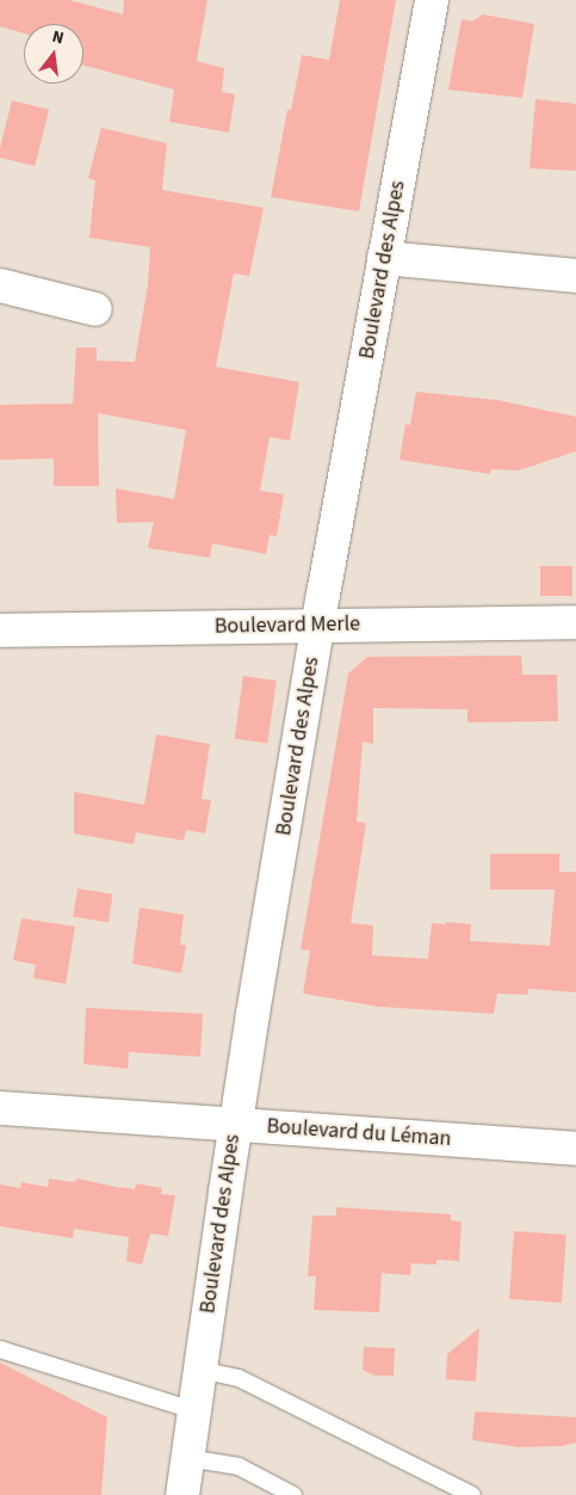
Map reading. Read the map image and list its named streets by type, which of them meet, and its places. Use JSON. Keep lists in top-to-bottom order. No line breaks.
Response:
{"streets":{"street":["Boulevard des Alpes","Boulevard Merle","Boulevard du Léman"]},"crossings":[["Boulevard des Alpes","Boulevard Merle"],["Boulevard des Alpes","Boulevard du Léman"]],"north":"top"}
